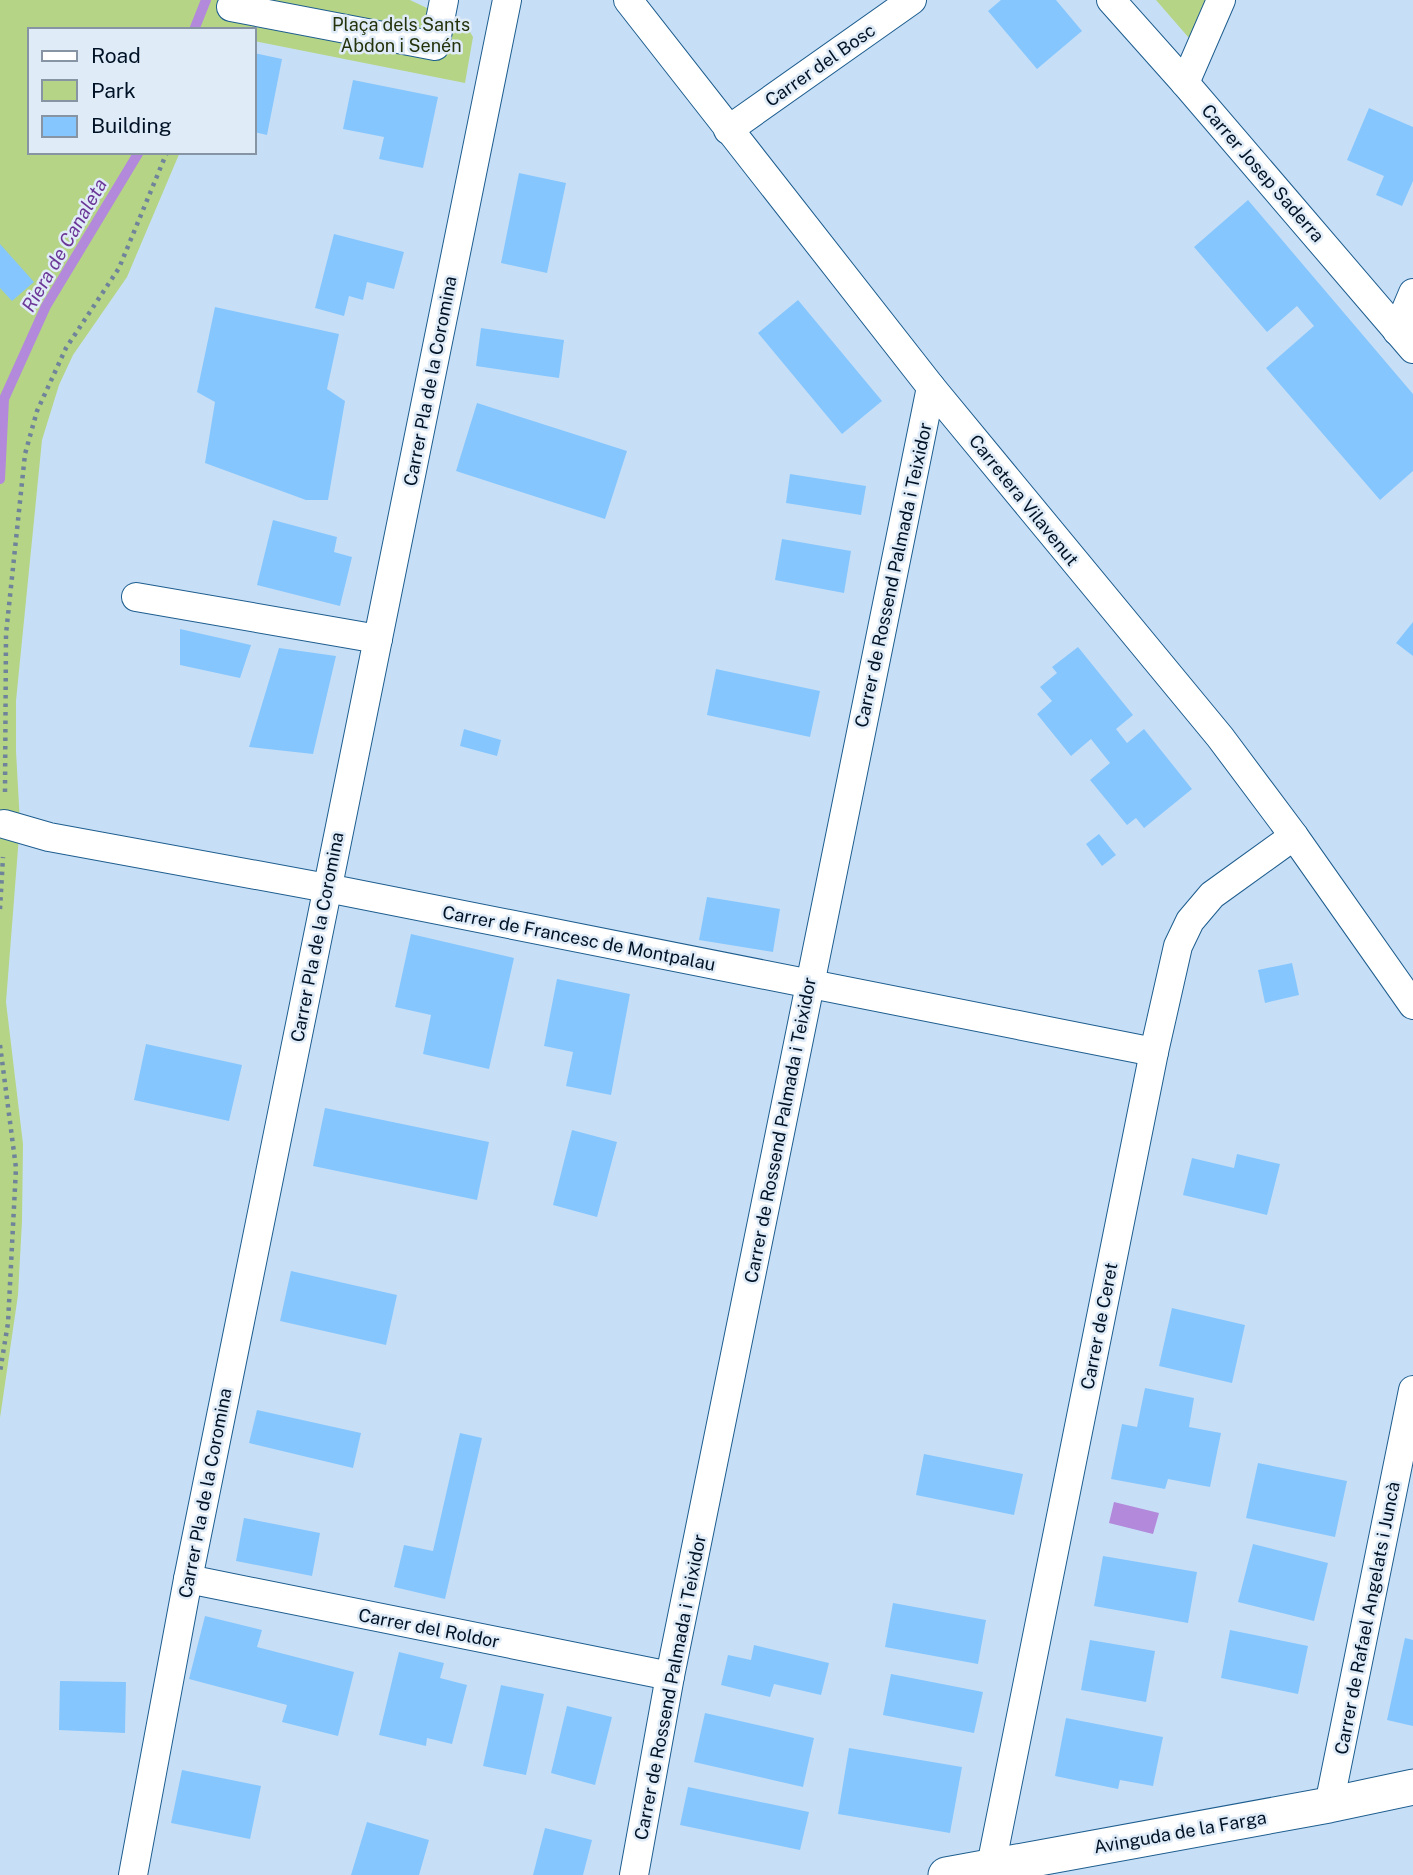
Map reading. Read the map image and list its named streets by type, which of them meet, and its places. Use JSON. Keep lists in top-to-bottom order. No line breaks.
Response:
{"streets":{"street":["Carrer del Bosc","Carrer Josep Saderra","Carrer Pla de la Coromina","Carretera Vilavenut","Carrer de Rossend Palmada i Teixidor","Carrer de Francesc de Montpalau","Carrer de Ceret","Carrer de Rafael Angelats i Juncà","Carrer del Roldor","Avinguda de la Farga"]},"crossings":[["Carrer del Bosc","Carretera Vilavenut"],["Carrer Pla de la Coromina","Carrer de Francesc de Montpalau"],["Carrer Pla de la Coromina","Carrer del Roldor"],["Carretera Vilavenut","Carrer de Rossend Palmada i Teixidor"],["Carretera Vilavenut","Carrer de Ceret"],["Carrer de Rossend Palmada i Teixidor","Carrer de Francesc de Montpalau"],["Carrer de Rossend Palmada i Teixidor","Carrer del Roldor"],["Carrer de Francesc de Montpalau","Carrer de Ceret"],["Carrer de Ceret","Avinguda de la Farga"],["Carrer de Rafael Angelats i Juncà","Avinguda de la Farga"]],"water":["Riera de Canaleta"],"parks":["Plaça dels Sants Abdon i Senén"],"legend":["Road","Park","Building"]}
